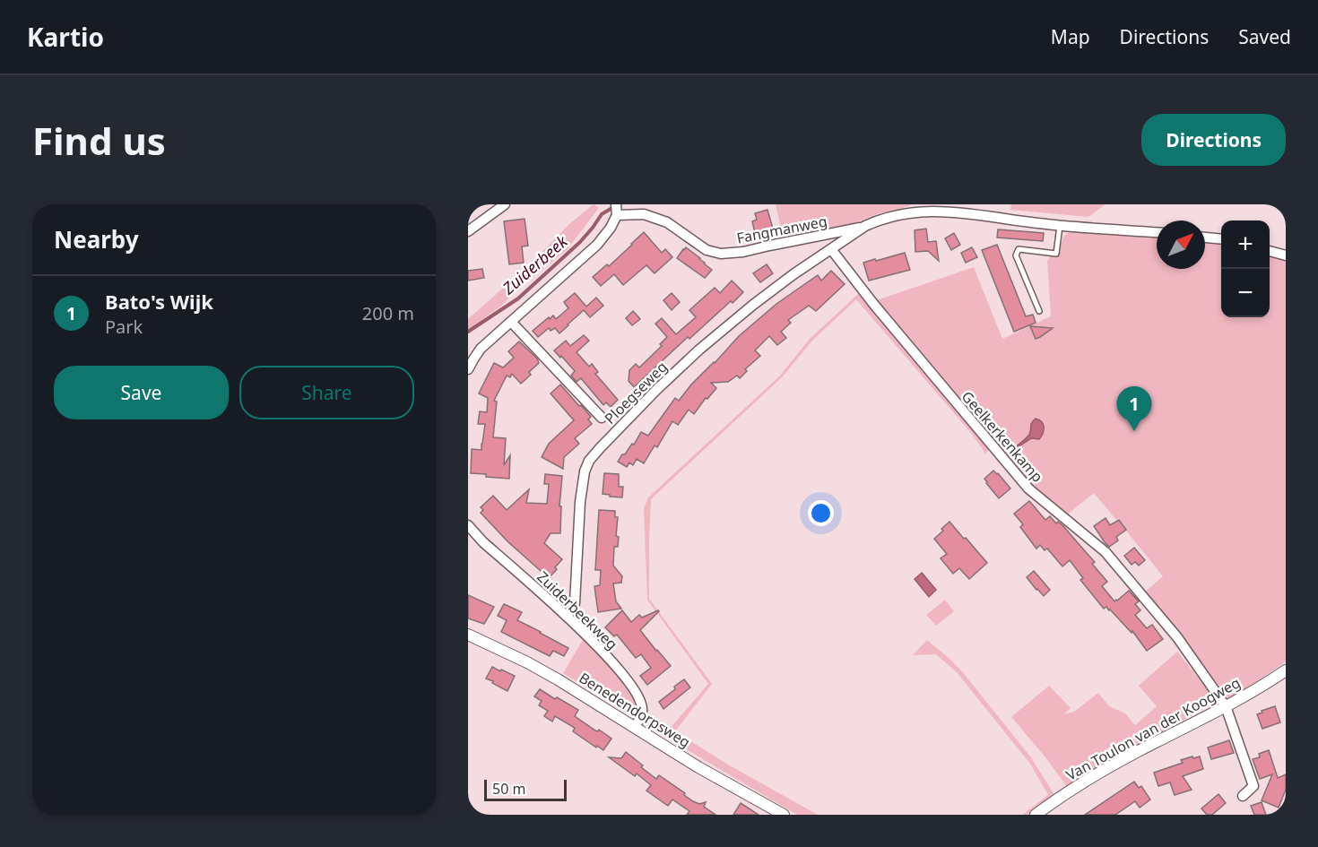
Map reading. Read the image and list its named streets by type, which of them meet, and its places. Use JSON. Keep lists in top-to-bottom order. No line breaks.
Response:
{"streets":{"street":["Fangmanweg","Ploegseweg","Geelkerkenkamp","Zuiderbeekweg","Benedendorpsweg","Van Toulon van der Koogweg"]},"crossings":[["Fangmanweg","Ploegseweg"],["Fangmanweg","Geelkerkenkamp"],["Ploegseweg","Geelkerkenkamp"],["Ploegseweg","Zuiderbeekweg"],["Geelkerkenkamp","Van Toulon van der Koogweg"],["Zuiderbeekweg","Benedendorpsweg"]],"water":["Zuiderbeek"],"scale_bar":"50 m","north":"top right","page":{"header":"Kartio","nav":["Map","Directions","Saved"],"buttons":["Directions",["Save","Share"]],"title":"Find us","heading":"Nearby","map_buttons":["+","−"],"list":[{"mark":"1","name":"Bato's Wijk","note":"Park","value":"200 m"}],"pins":"1","scale":"50 m"}}
